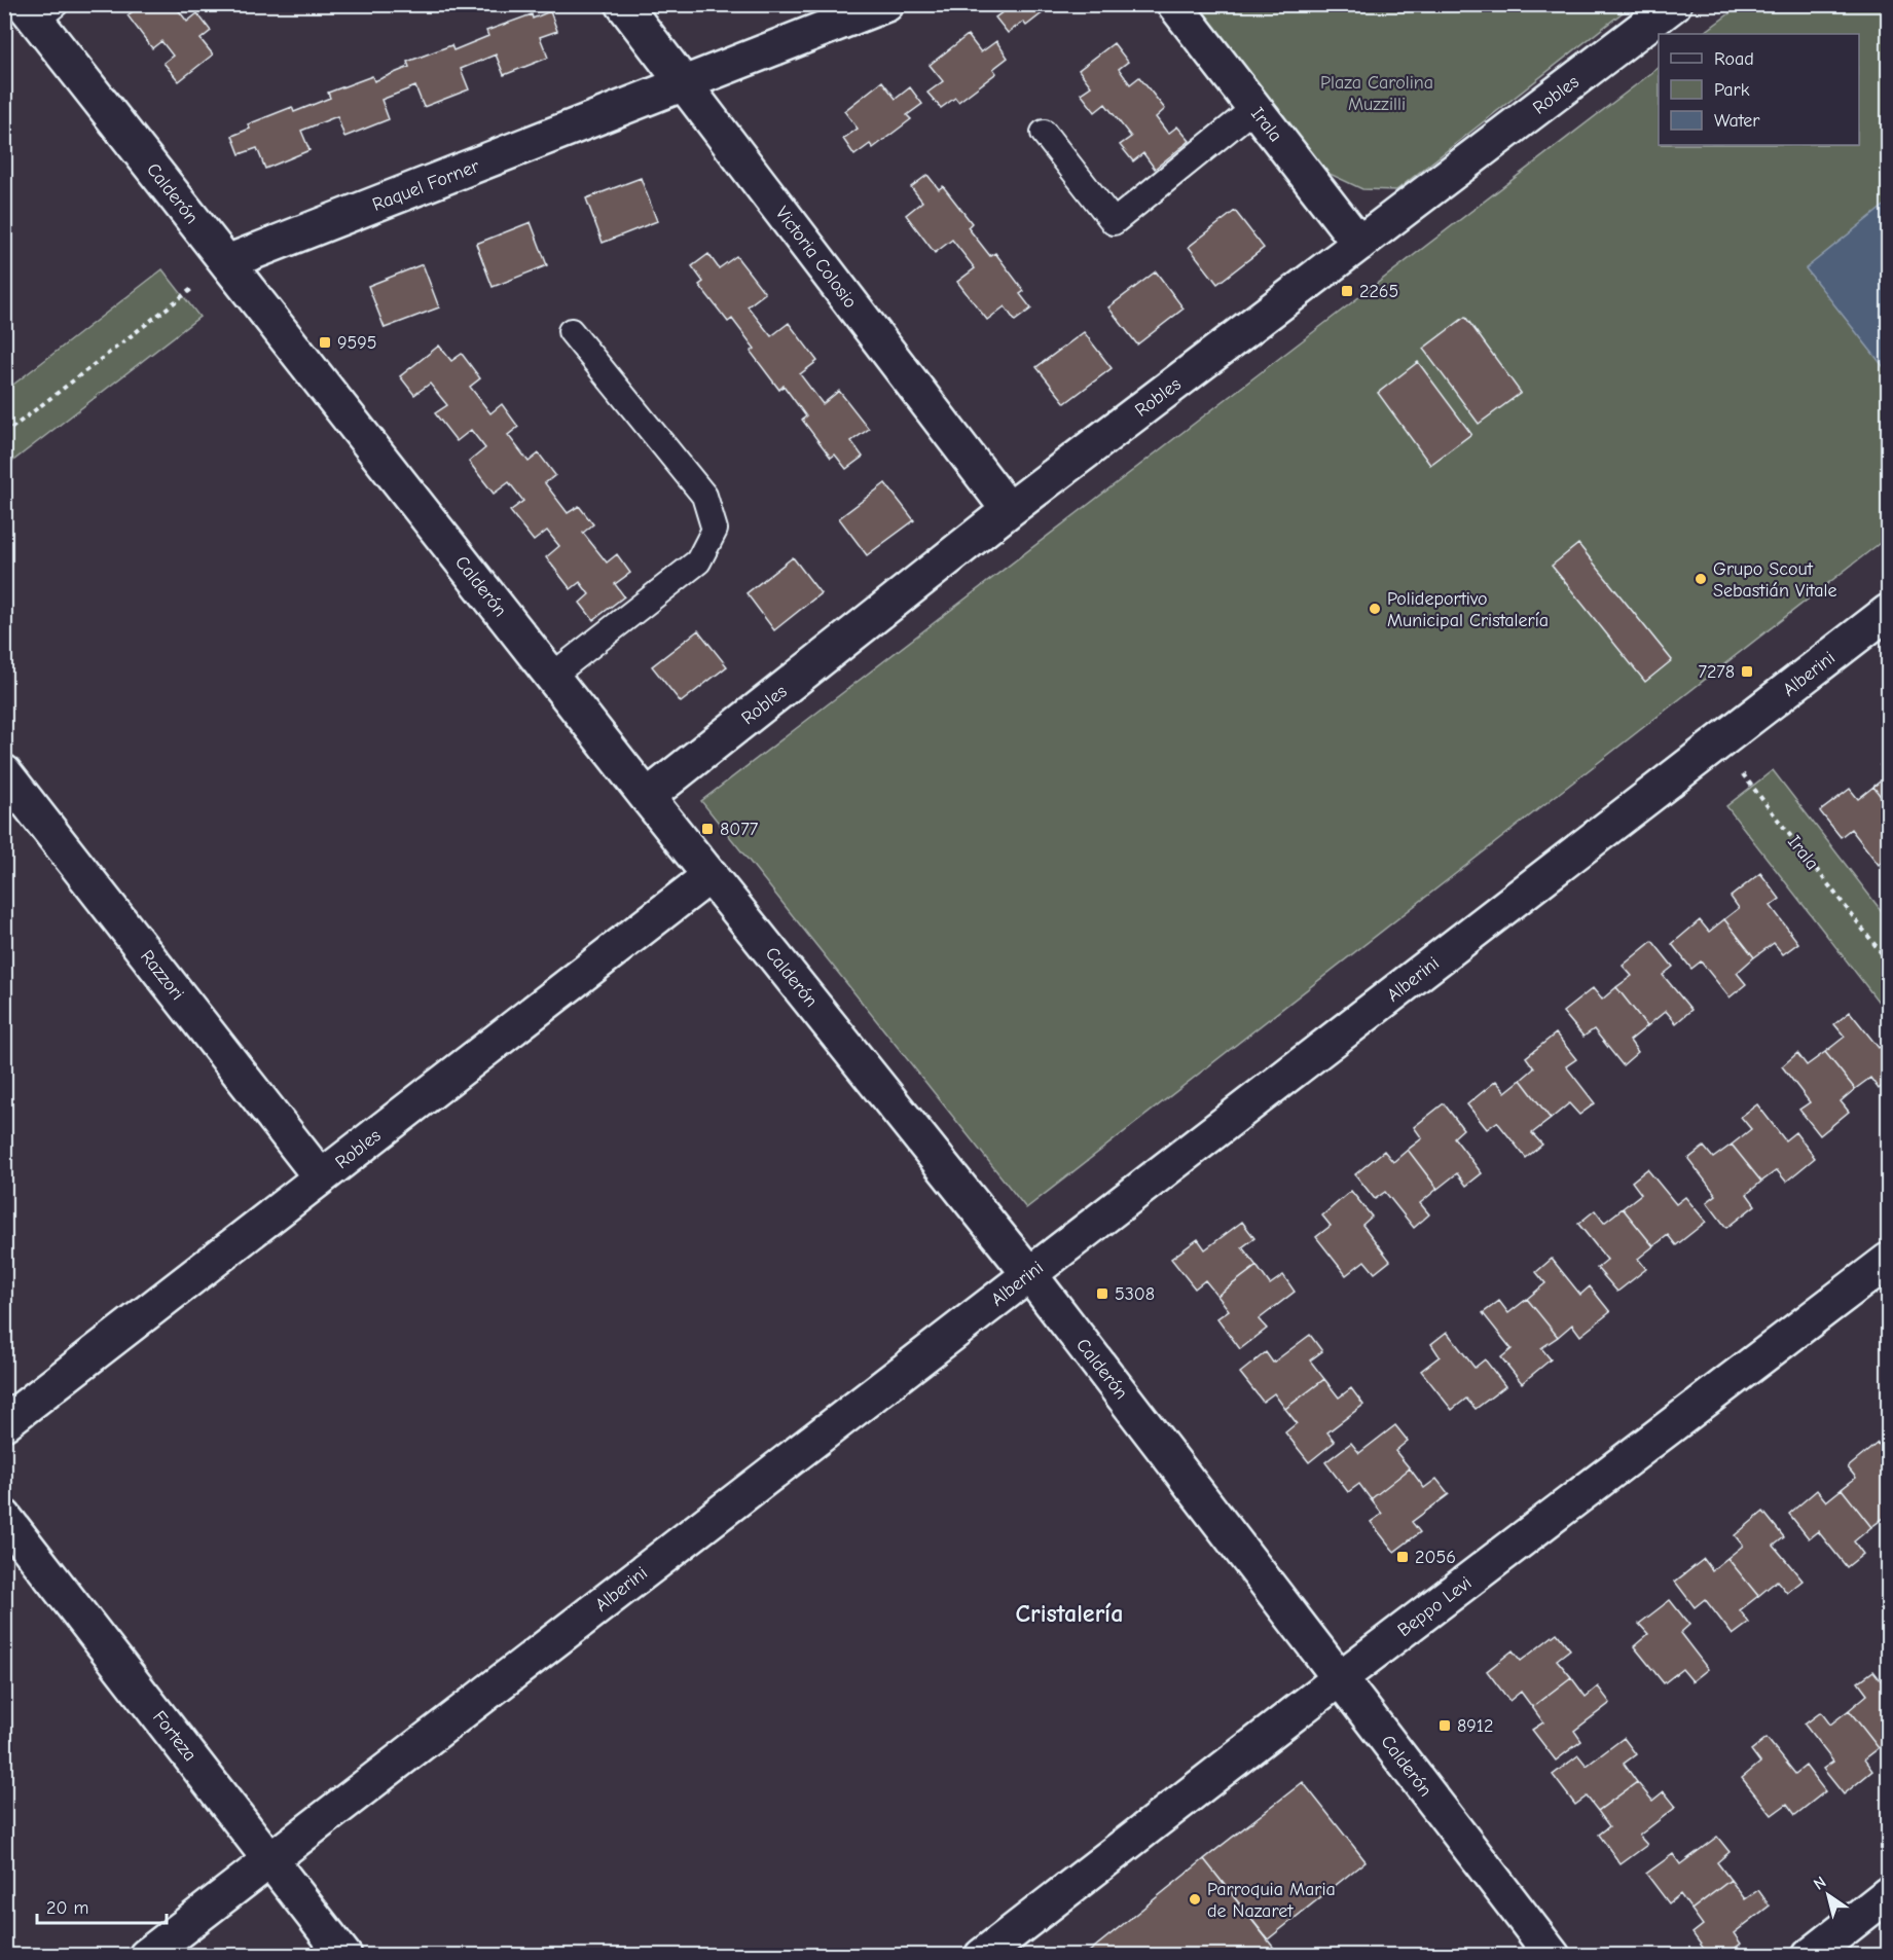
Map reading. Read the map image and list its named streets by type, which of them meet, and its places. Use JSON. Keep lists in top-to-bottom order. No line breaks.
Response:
{"streets":{"street":["Robles","Irala","Raquel Forner","Calderón","Victoria Colosio","Alberini","Razzori","Beppo Levi","Forteza"]},"crossings":[["Robles","Irala"],["Robles","Calderón"],["Robles","Victoria Colosio"],["Robles","Razzori"],["Irala","Alberini"],["Raquel Forner","Calderón"],["Raquel Forner","Victoria Colosio"],["Calderón","Alberini"],["Calderón","Beppo Levi"],["Alberini","Forteza"]],"districts":["Cristalería"],"parks":["Plaza Carolina Muzzilli"],"places":{"transit":["2265","9595","7278","8077","5308","2056","8912"],"other":["Grupo Scout Sebastián Vitale","Polideportivo Municipal Cristalería","Parroquia Maria de Nazaret"]},"legend":["Road","Park","Water"],"scale_bar":"20 m","north":"top left"}
